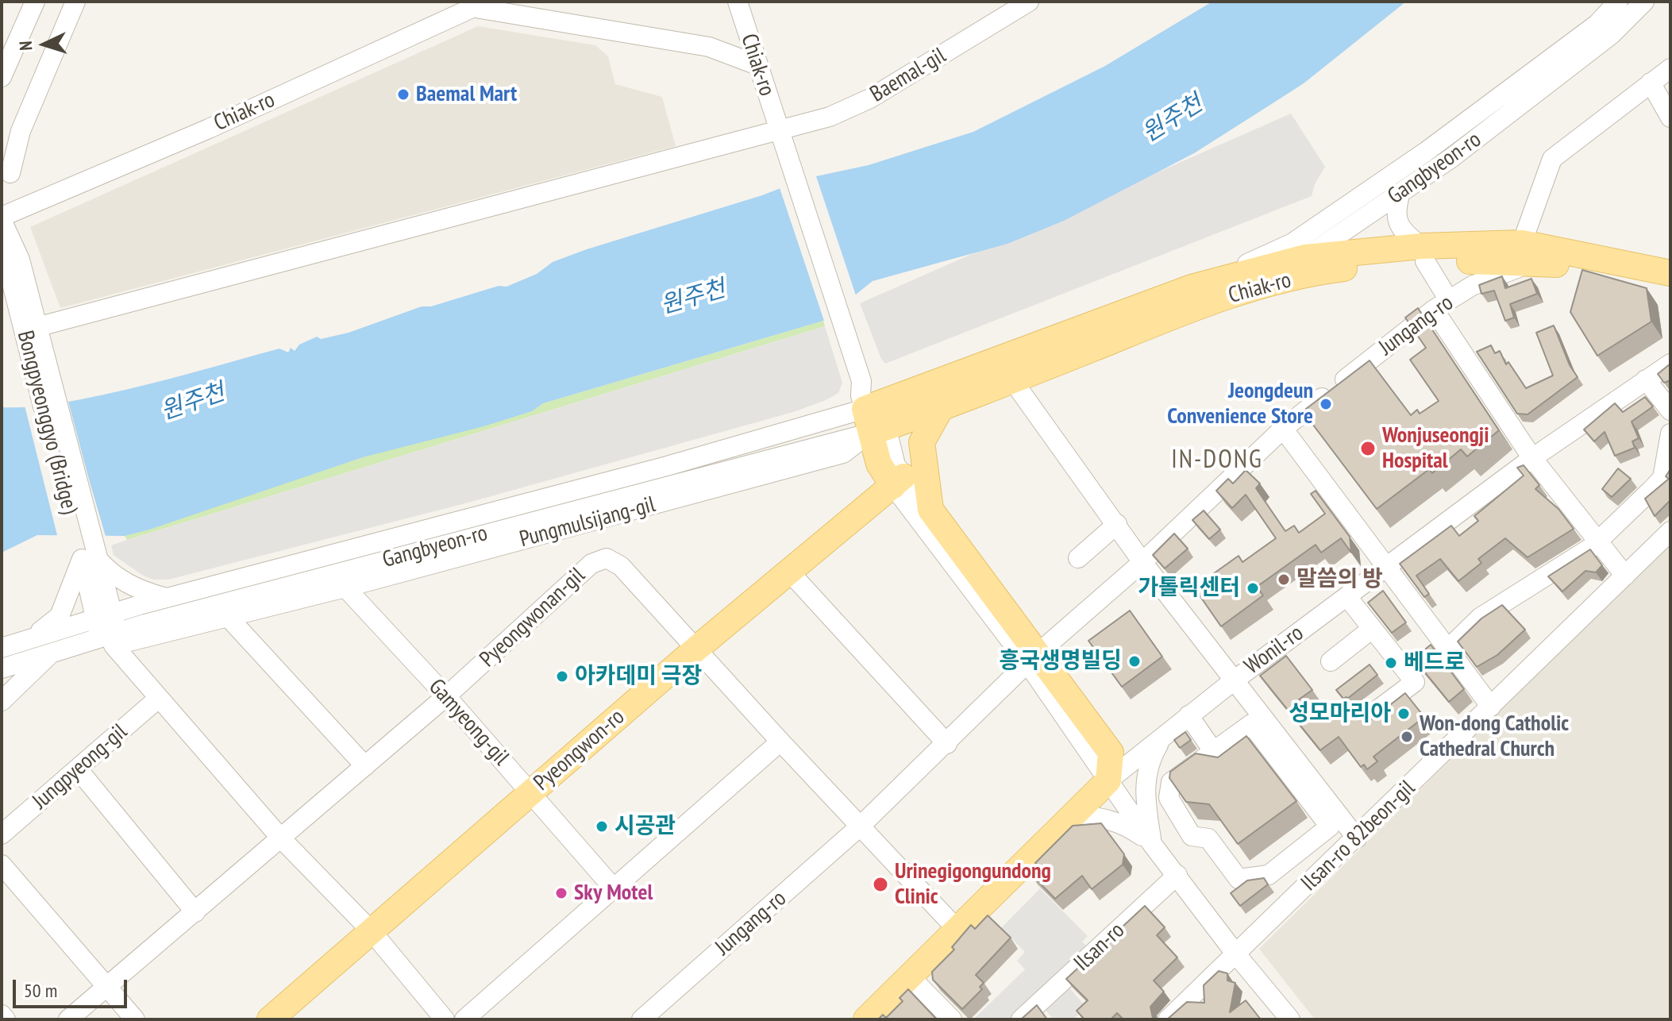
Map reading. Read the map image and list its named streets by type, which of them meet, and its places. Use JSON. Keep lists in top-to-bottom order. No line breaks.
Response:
{"streets":{"main road":["Chiak-ro","Gangbyeon-ro","Wonil-ro","Pyeongwon-ro"],"street":["Baemal-gil","Jungang-ro","Bongpyeonggyo (Bridge)","Pungmulsijang-gil","Pyeongwonan-gil","Gamyeong-gil","Jungpyeong-gil","Ilsan-ro 82beon-gil","Ilsan-ro"]},"crossings":[["Chiak-ro","Baemal-gil"],["Chiak-ro","Gangbyeon-ro"],["Chiak-ro","Jungang-ro"],["Chiak-ro","Pungmulsijang-gil"],["Baemal-gil","Bongpyeonggyo (Bridge)"],["Gangbyeon-ro","Bongpyeonggyo (Bridge)"],["Gangbyeon-ro","Pungmulsijang-gil"],["Bongpyeonggyo (Bridge)","Pungmulsijang-gil"],["Pungmulsijang-gil","Gamyeong-gil"],["Pyeongwonan-gil","Gamyeong-gil"],["Pyeongwonan-gil","Pyeongwon-ro"],["Gamyeong-gil","Pyeongwon-ro"]],"districts":["IN-DONG"],"water":["원주천"],"places":["Baemal Mart","Jeongdeun Convenience Store","Wonjuseongji Hospital","말씀의 방","가톨릭센터","흥국생명빌딩","베드로","아카데미 극장","성모마리아","Won-dong Catholic Cathedral Church","시공관","Urinegigongundong Clinic","Sky Motel"],"scale_bar":"50 m","north":"left"}
